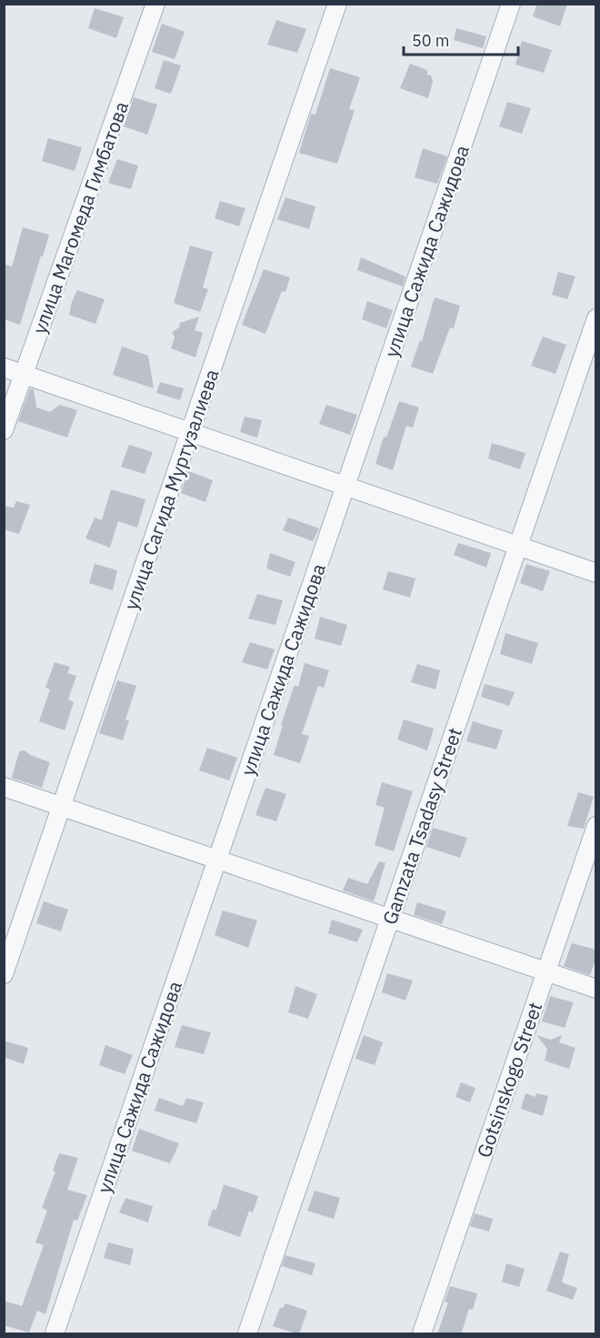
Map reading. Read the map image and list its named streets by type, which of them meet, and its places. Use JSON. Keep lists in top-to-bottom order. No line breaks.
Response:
{"streets":{"street":["улица Магомеда Гимбатова","улица Сажида Сажидова","улица Сагида Муртузалиева","Gamzata Tsadasy Street","Gotsinskogo Street"]},"scale_bar":"50 m"}
